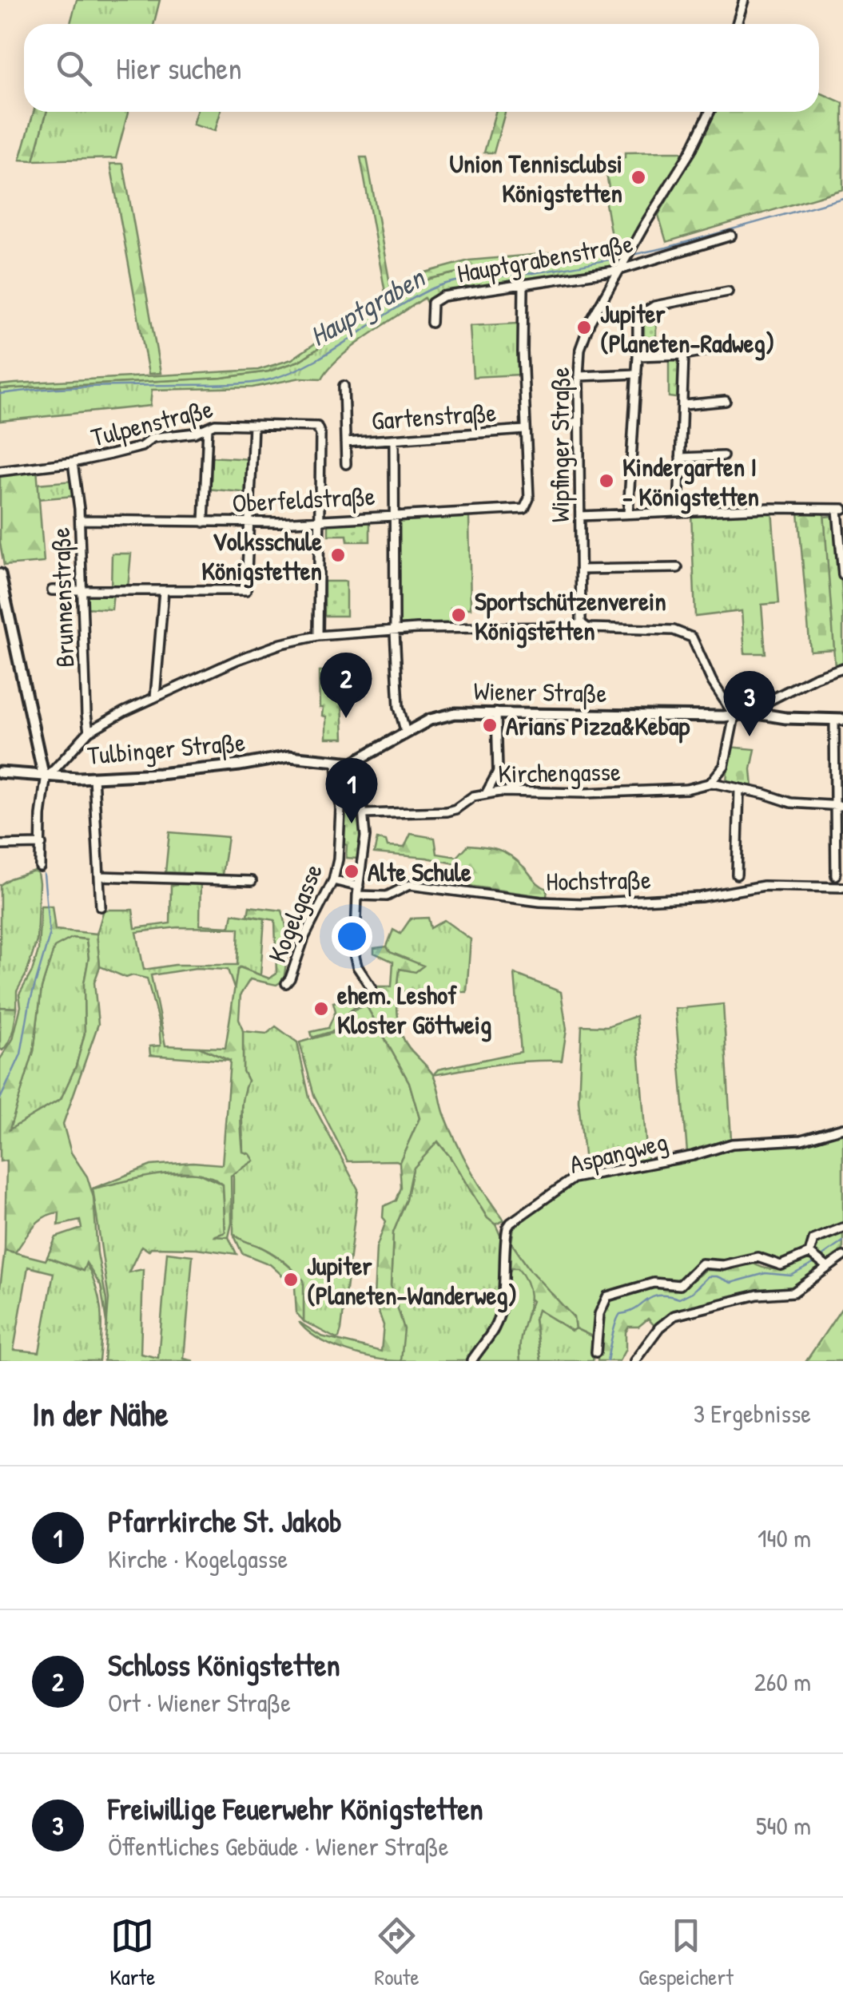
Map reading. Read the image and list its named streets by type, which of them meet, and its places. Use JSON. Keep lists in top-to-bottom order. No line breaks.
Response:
{"streets":{"main road":["Wiener Straße","Tulbinger Straße"],"street":["Hauptgrabenstraße","Gartenstraße","Tulpenstraße","Wipfinger Straße","Oberfeldstraße","Brunnenstraße","Kirchengasse","Hochstraße","Kogelgasse","Aspangweg"]},"crossings":[["Hauptgrabenstraße","Wipfinger Straße"],["Gartenstraße","Oberfeldstraße"],["Tulpenstraße","Oberfeldstraße"],["Tulpenstraße","Brunnenstraße"],["Oberfeldstraße","Brunnenstraße"],["Wiener Straße","Tulbinger Straße"],["Tulbinger Straße","Kogelgasse"]],"water":["Hauptgraben"],"places":["Union Tennisclubsi Königstetten","Jupiter (Planeten-Radweg)","Kindergarten I - Königstetten","Volksschule Königstetten","Sportschützenverein Königstetten","Arians Pizza&Kebap","Alte Schule","ehem. Leshof Kloster Göttweig","Jupiter (Planeten-Wanderweg)"],"page":{"search":"Hier suchen","pins":["2","3","1"],"heading":["In der Nähe","3 Ergebnisse"],"list":[{"mark":"1","name":"Pfarrkirche St. Jakob","note":"Kirche · Kogelgasse","value":"140 m"},{"mark":"2","name":"Schloss Königstetten","note":"Ort · Wiener Straße","value":"260 m"},{"mark":"3","name":"Freiwillige Feuerwehr Königstetten","note":"Öffentliches Gebäude · Wiener Straße","value":"540 m"}],"nav":["Karte","Route","Gespeichert"]}}
